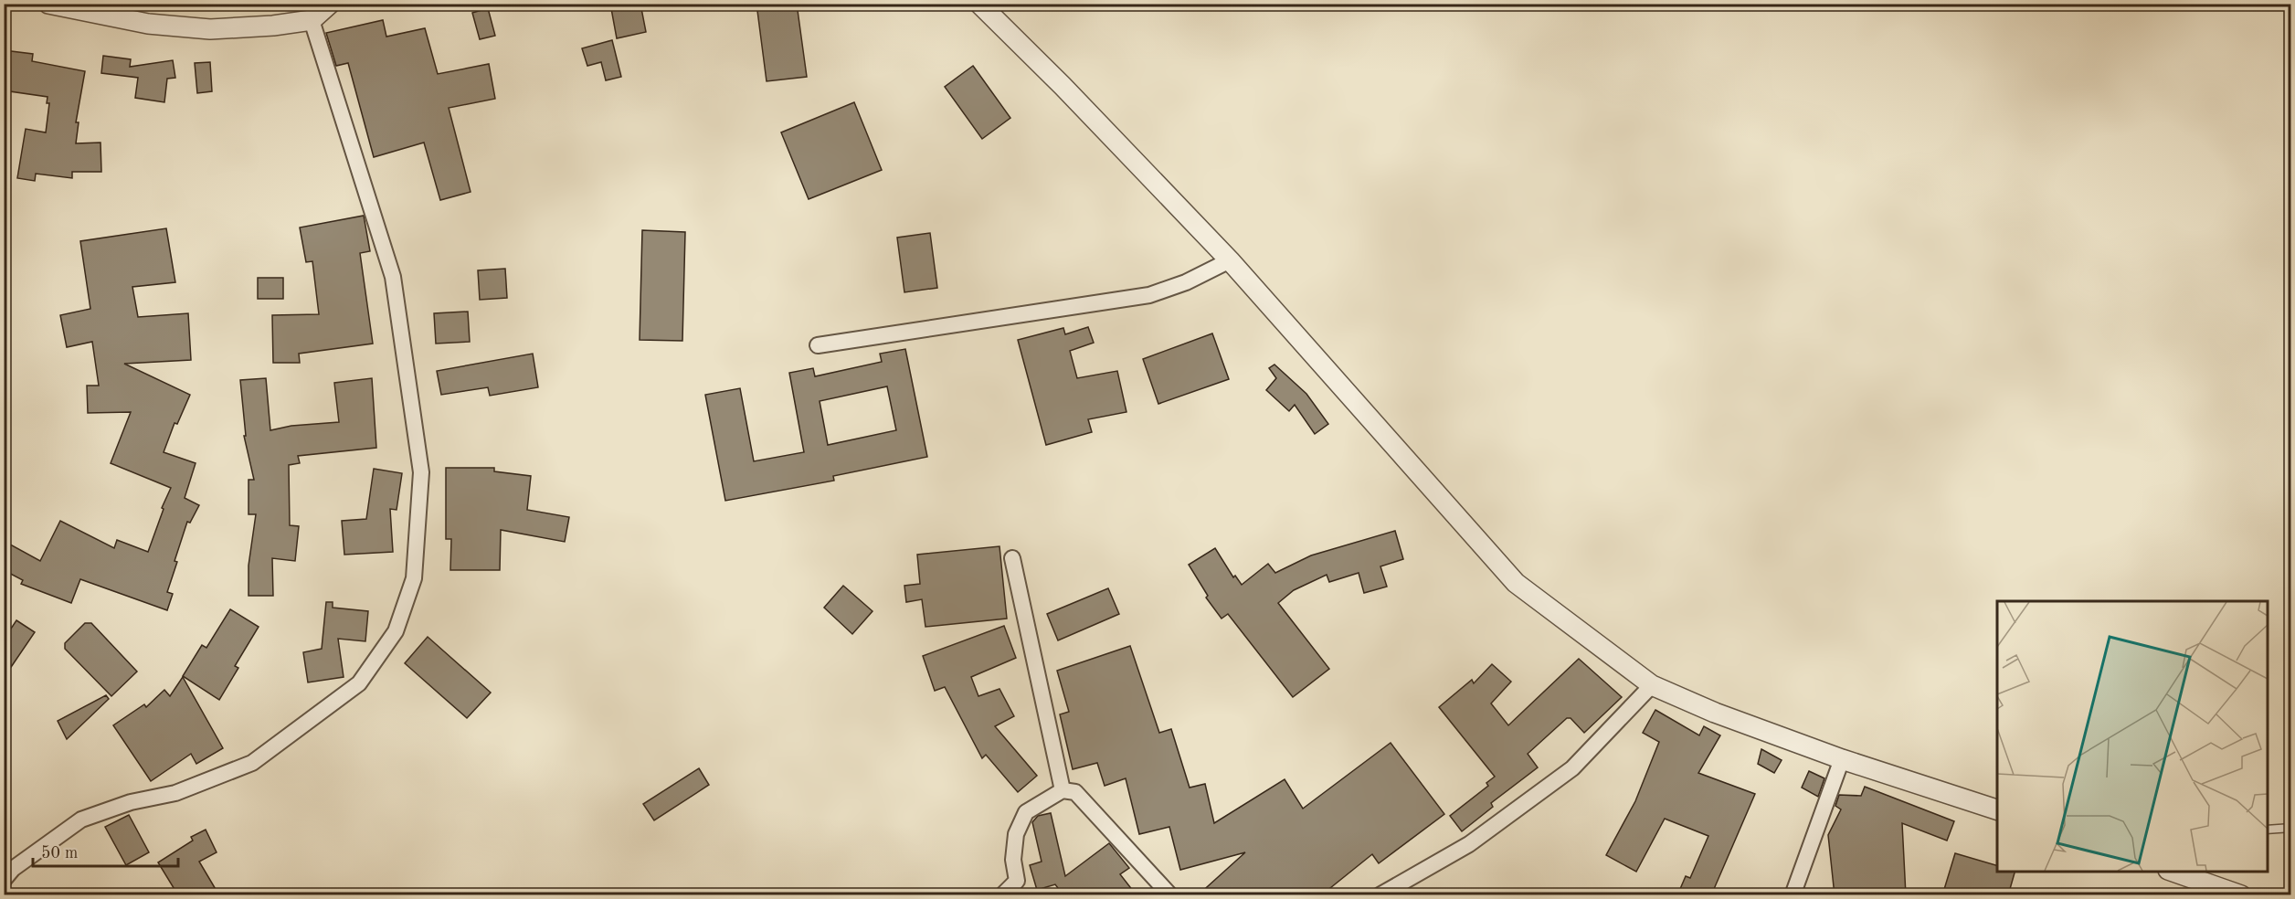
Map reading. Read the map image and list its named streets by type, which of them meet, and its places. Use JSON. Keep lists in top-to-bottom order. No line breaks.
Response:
{"scale_bar":"50 m"}
